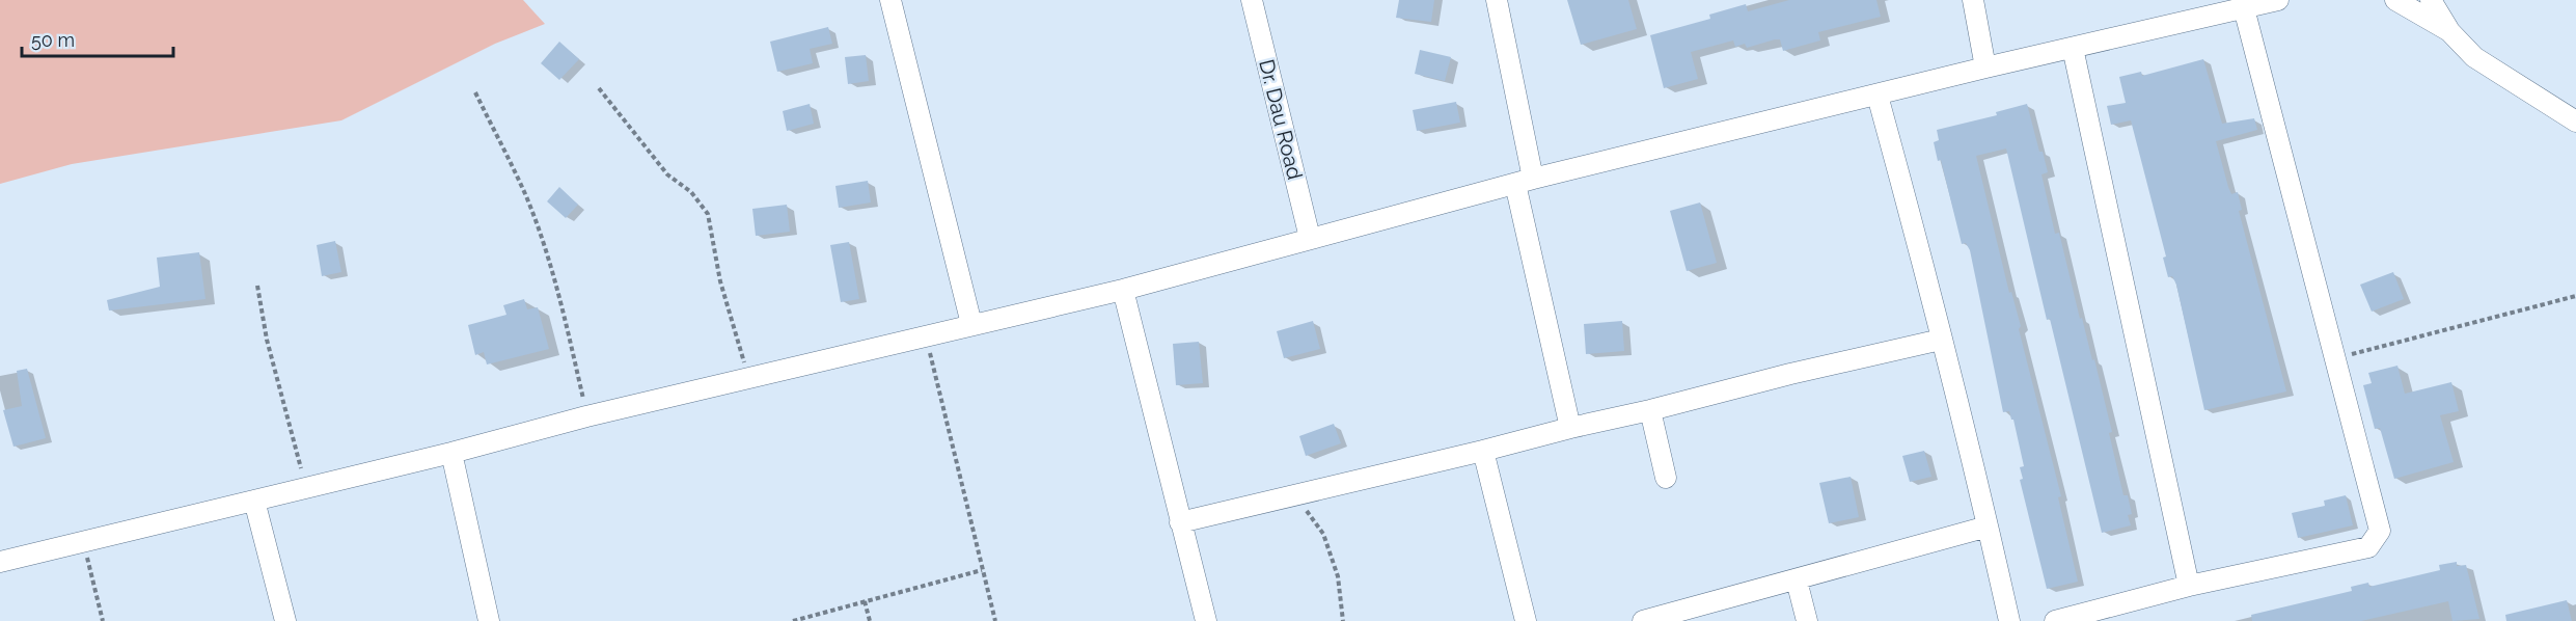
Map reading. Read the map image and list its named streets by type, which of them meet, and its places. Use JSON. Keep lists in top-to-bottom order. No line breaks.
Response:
{"streets":{"street":["Dr. Dau Road"]},"scale_bar":"50 m"}
